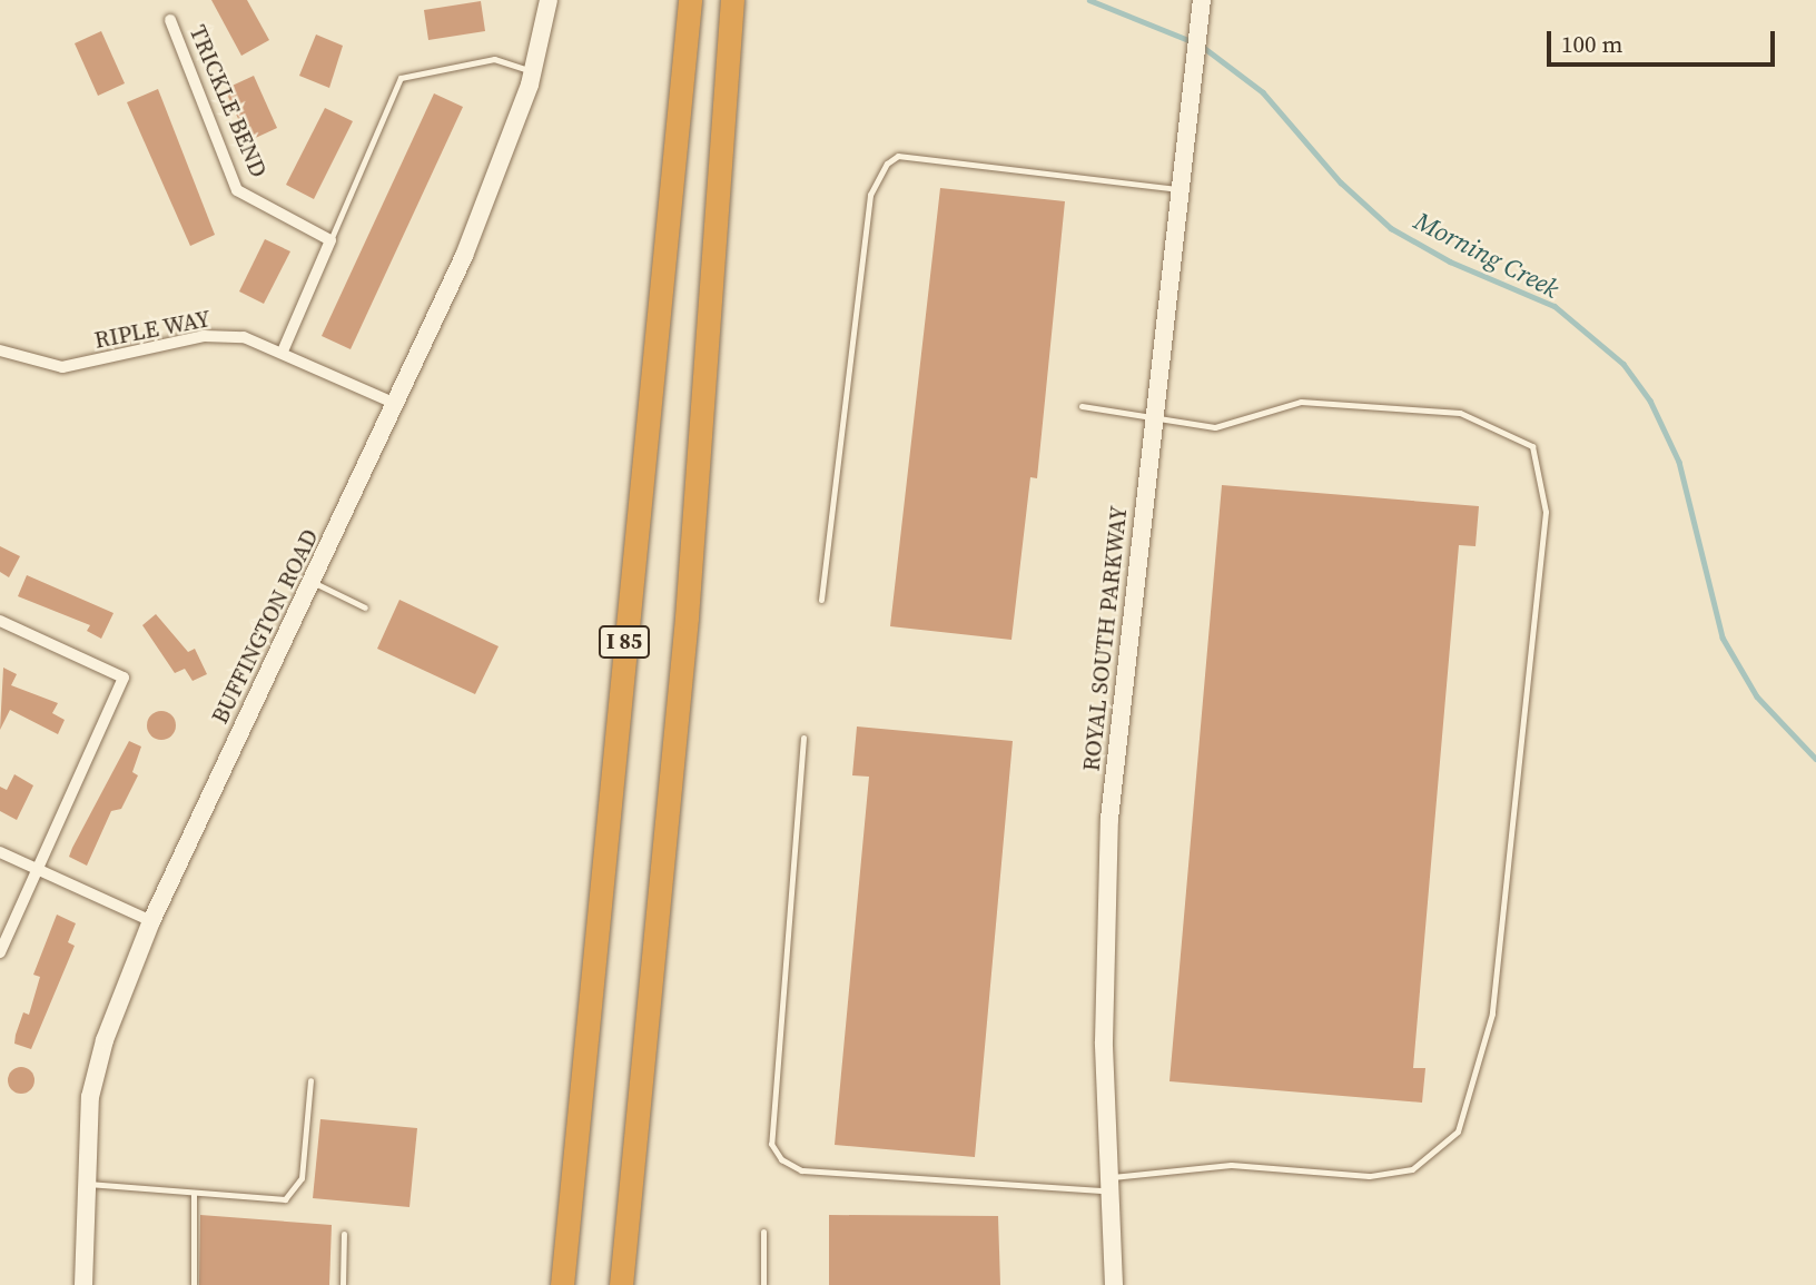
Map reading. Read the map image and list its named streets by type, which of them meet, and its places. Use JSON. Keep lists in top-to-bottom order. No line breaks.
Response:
{"streets":{"highway":["I 85"],"street":["TRICKLE BEND","RIPLE WAY","BUFFINGTON ROAD","ROYAL SOUTH PARKWAY"]},"crossings":[["RIPLE WAY","BUFFINGTON ROAD"]],"water":["Morning Creek"],"scale_bar":"100 m"}
